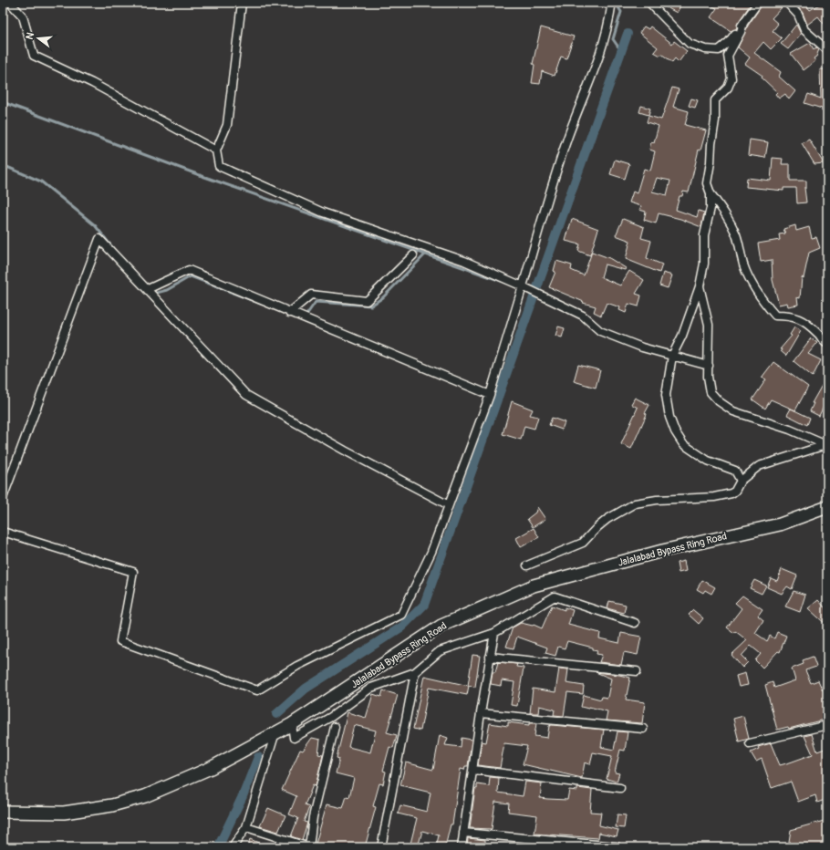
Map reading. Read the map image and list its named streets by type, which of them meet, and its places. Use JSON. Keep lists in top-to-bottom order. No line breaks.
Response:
{"streets":{"highway":["Jalalabad Bypass Ring Road"]},"north":"left"}
